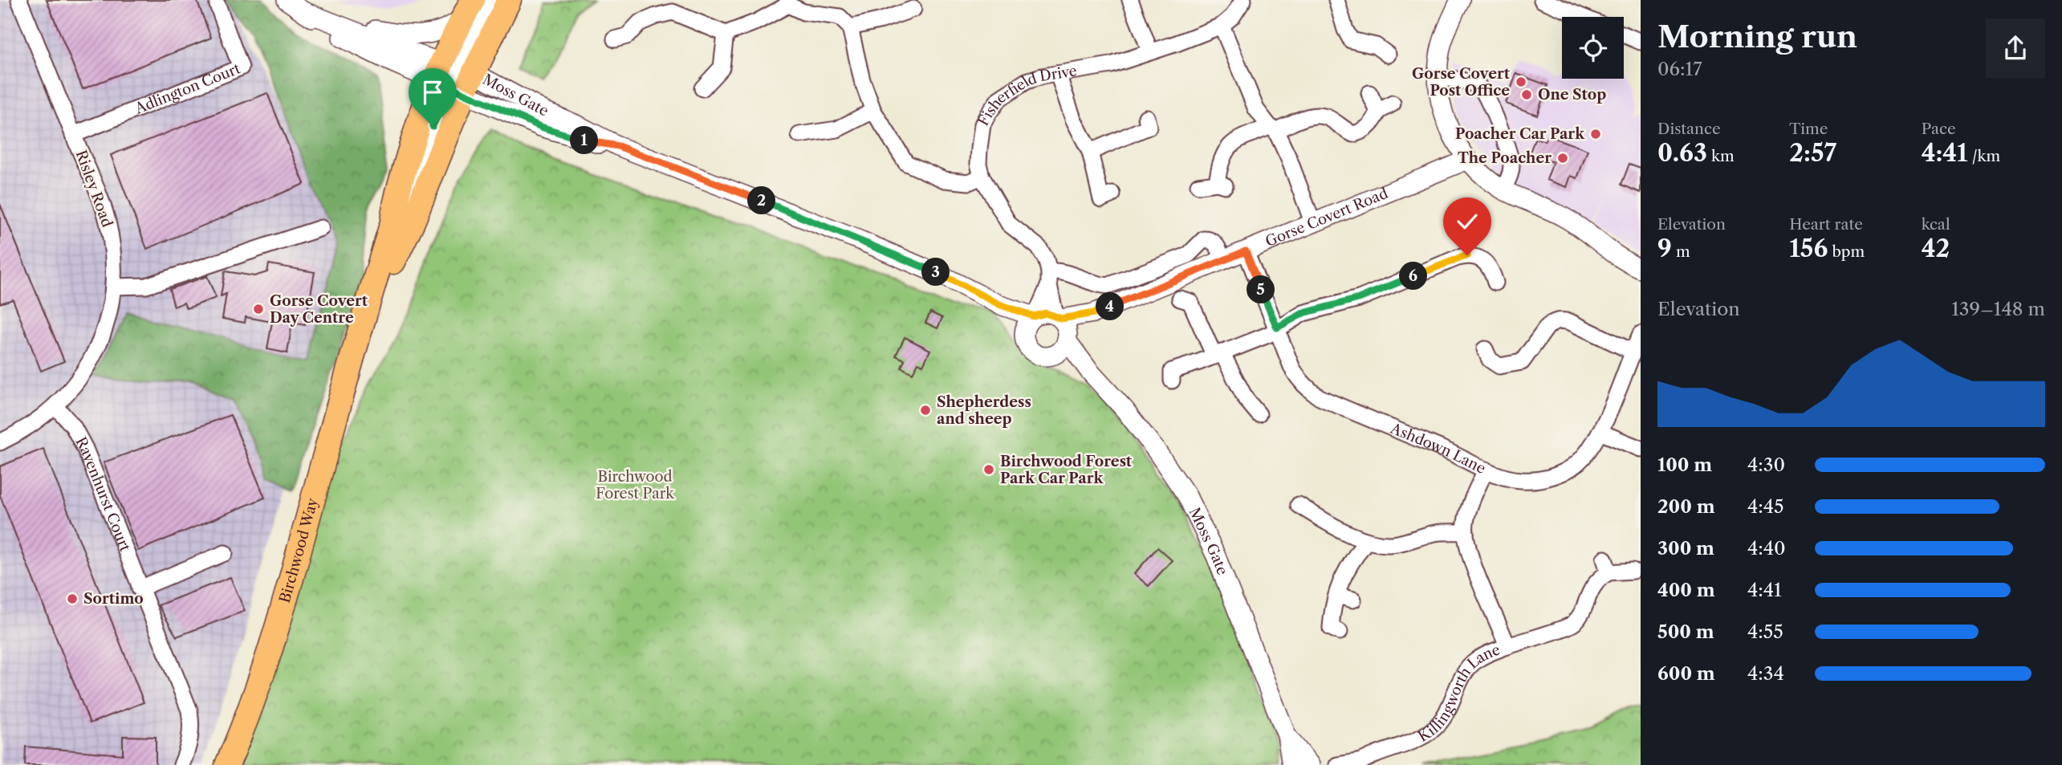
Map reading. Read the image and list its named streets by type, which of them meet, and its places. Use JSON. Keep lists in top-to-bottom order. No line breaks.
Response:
{"streets":{"main road":["Birchwood Way"],"street":["Adlington Court","Moss Gate","Fisherfield Drive","Risley Road","Gorse Covert Road","Ashdown Lane","Ravenhurst Court","Killingworth Lane"]},"crossings":[["Adlington Court","Risley Road"],["Moss Gate","Fisherfield Drive"],["Moss Gate","Gorse Covert Road"],["Moss Gate","Birchwood Way"],["Fisherfield Drive","Gorse Covert Road"],["Risley Road","Ravenhurst Court"],["Gorse Covert Road","Ashdown Lane"],["Ashdown Lane","Killingworth Lane"]],"parks":["Birchwood Forest Park"],"places":["Gorse Covert Post Office","One Stop","Poacher Car Park","The Poacher","Gorse Covert Day Centre","Shepherdess and sheep","Birchwood Forest Park Car Park","Sortimo"],"page":{"heading":["Morning run","06:17"],"stats":[["Distance","0.63 km"],["Time","2:57"],["Pace","4:41 /km"],["Elevation","9 m"],["Heart rate","156 bpm"],["kcal","42"]],"pins":["1","2","3","6","5","4"],"chart":["Elevation","139–148 m"],"list":[{"name":"100 m","note":"4:30"},{"name":"200 m","note":"4:45"},{"name":"300 m","note":"4:40"},{"name":"400 m","note":"4:41"},{"name":"500 m","note":"4:55"},{"name":"600 m","note":"4:34"}]}}
